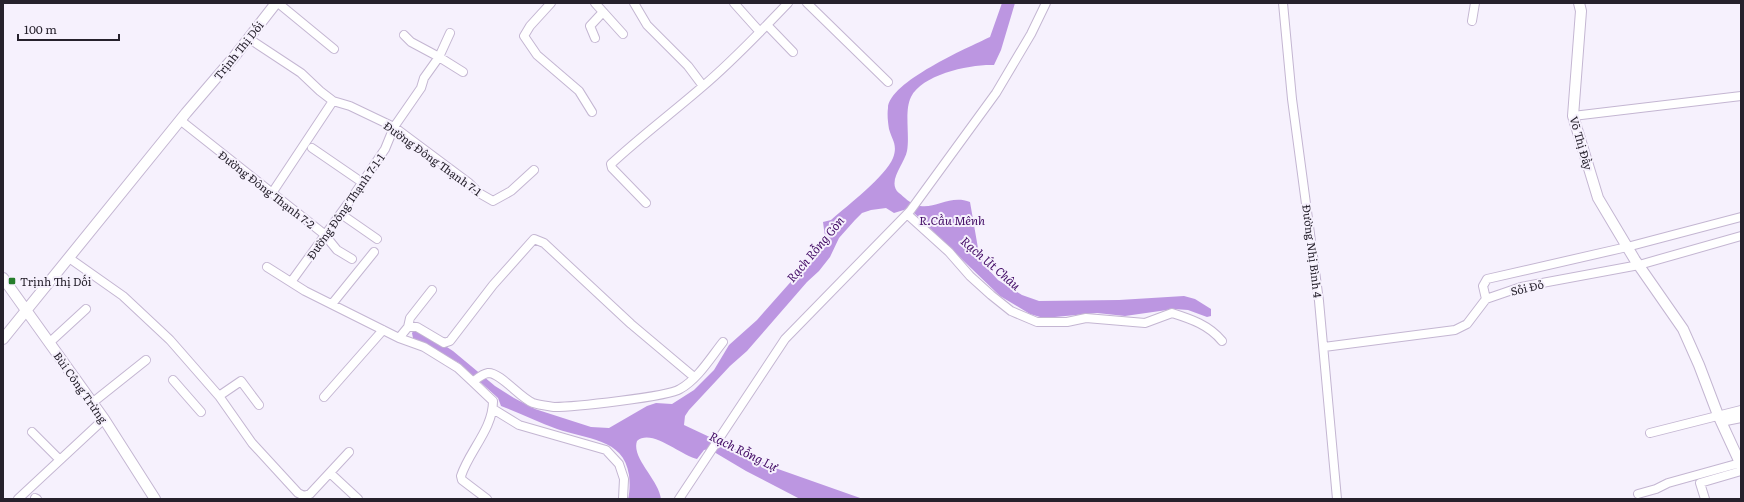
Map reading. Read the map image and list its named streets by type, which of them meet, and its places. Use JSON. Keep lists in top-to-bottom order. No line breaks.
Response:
{"streets":{"street":["Trịnh Thị Dối","Võ Thị Đầy","Đường Đông Thạnh 7-1","Đường Đông Thạnh 7-2","Đường Đông Thạnh 7-1-1","Đường Nhị Bình 4","Sỏi Đỏ","Bùi Công Trừng"]},"crossings":[["Trịnh Thị Dối","Đường Đông Thạnh 7-1"],["Trịnh Thị Dối","Đường Đông Thạnh 7-2"],["Trịnh Thị Dối","Bùi Công Trừng"],["Võ Thị Đầy","Sỏi Đỏ"],["Đường Đông Thạnh 7-1","Đường Đông Thạnh 7-1-1"],["Đường Đông Thạnh 7-2","Đường Đông Thạnh 7-1-1"]],"water":["R.Cầu Mênh","Rạch Rỗng Gòn","Rạch Út Châu","Rạch Rỗng Lự"],"places":{"transit":["Trịnh Thị Dối"]},"scale_bar":"100 m"}
